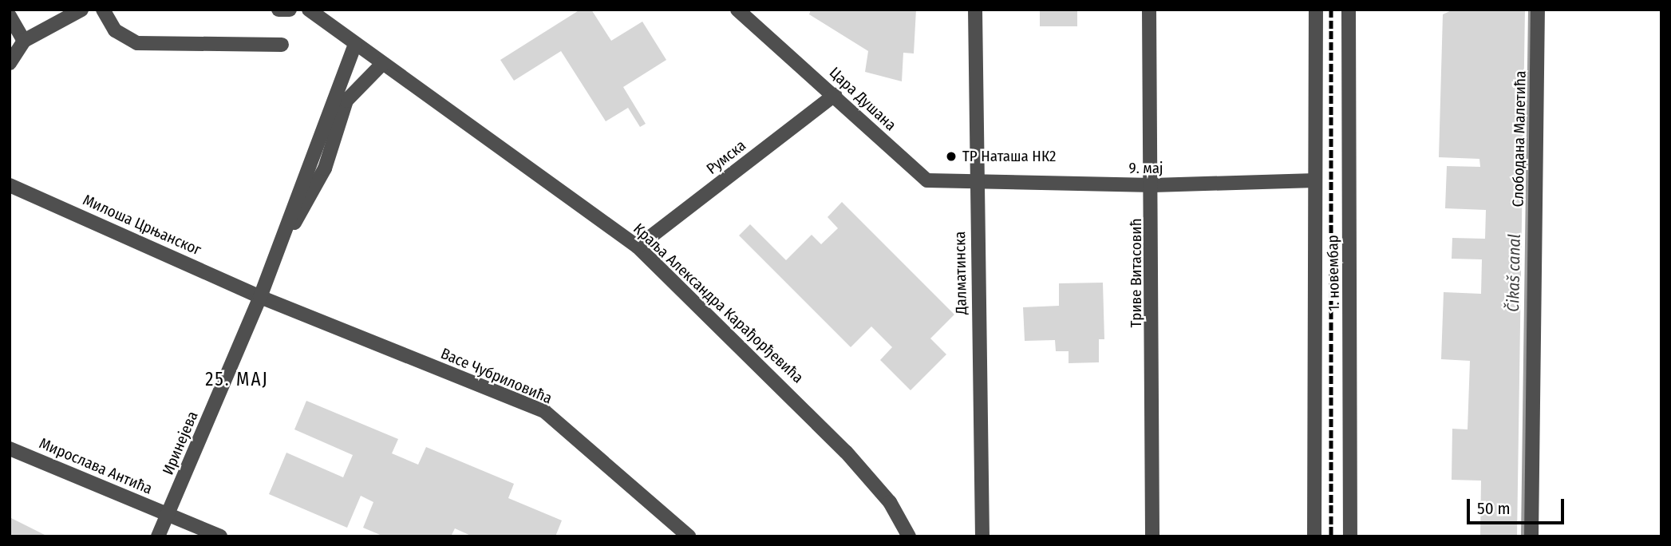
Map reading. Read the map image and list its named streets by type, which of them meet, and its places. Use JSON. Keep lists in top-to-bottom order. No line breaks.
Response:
{"streets":{"street":["Цара Душана","Слободана Малетића","Румска","9. мај","Милоша Црњанског","Далматинска","Триве Витасовић","1. новембар","Краља Александра Карађорђевића","Васе Чубриловића","Иринејева","Мирослава Антића"]},"crossings":[["Цара Душана","Румска"],["Цара Душана","9. мај"],["Цара Душана","Далматинска"],["Румска","Краља Александра Карађорђевића"],["9. мај","Далматинска"],["9. мај","Триве Витасовић"],["9. мај","1. новембар"],["Милоша Црњанског","Васе Чубриловића"],["Милоша Црњанског","Иринејева"],["Краља Александра Карађорђевића","Иринејева"],["Васе Чубриловића","Иринејева"],["Иринејева","Мирослава Антића"]],"districts":["25. МАЈ"],"water":["Čikaš canal"],"places":["ТР Наташа НК2"],"scale_bar":"50 m"}
